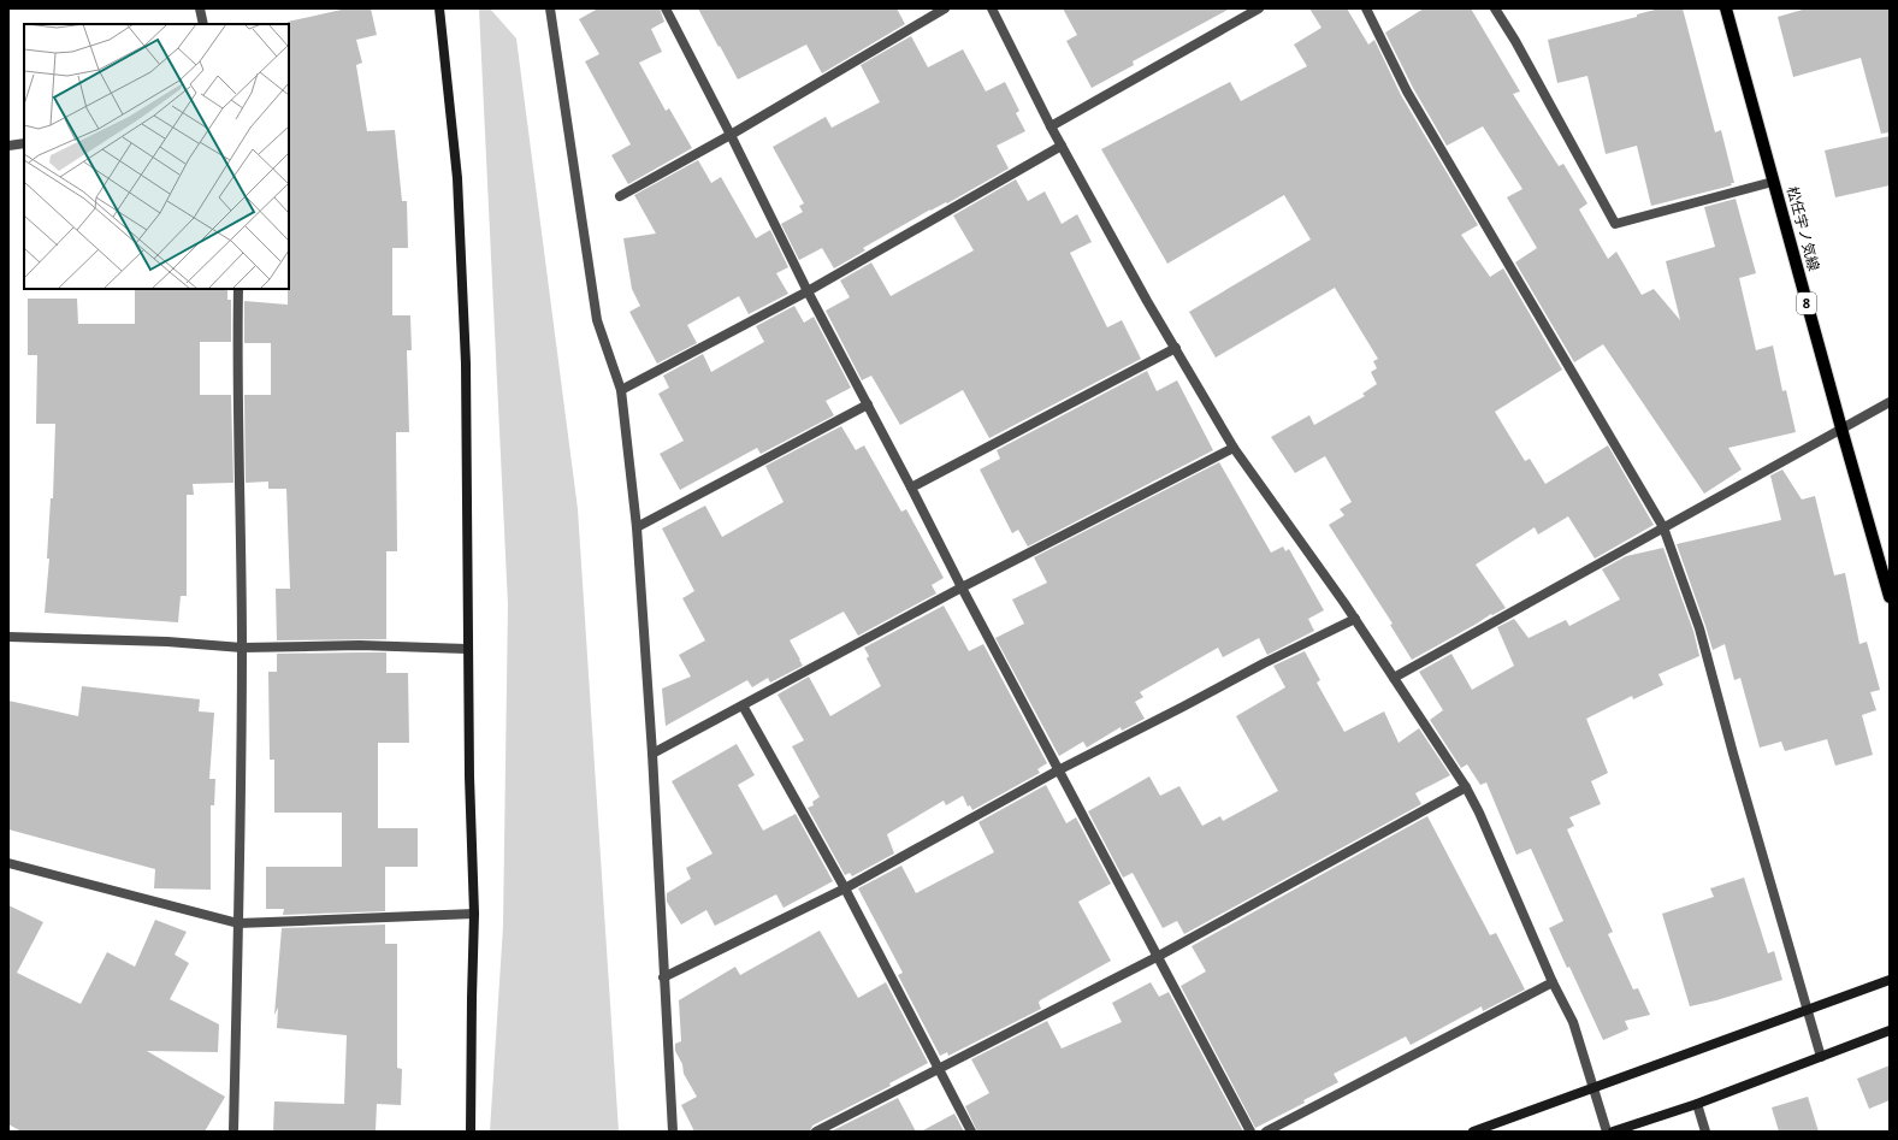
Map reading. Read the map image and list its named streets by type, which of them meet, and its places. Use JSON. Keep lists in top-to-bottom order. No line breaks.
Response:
{"streets":{"main road":["松任宇ノ気線","8"]}}
